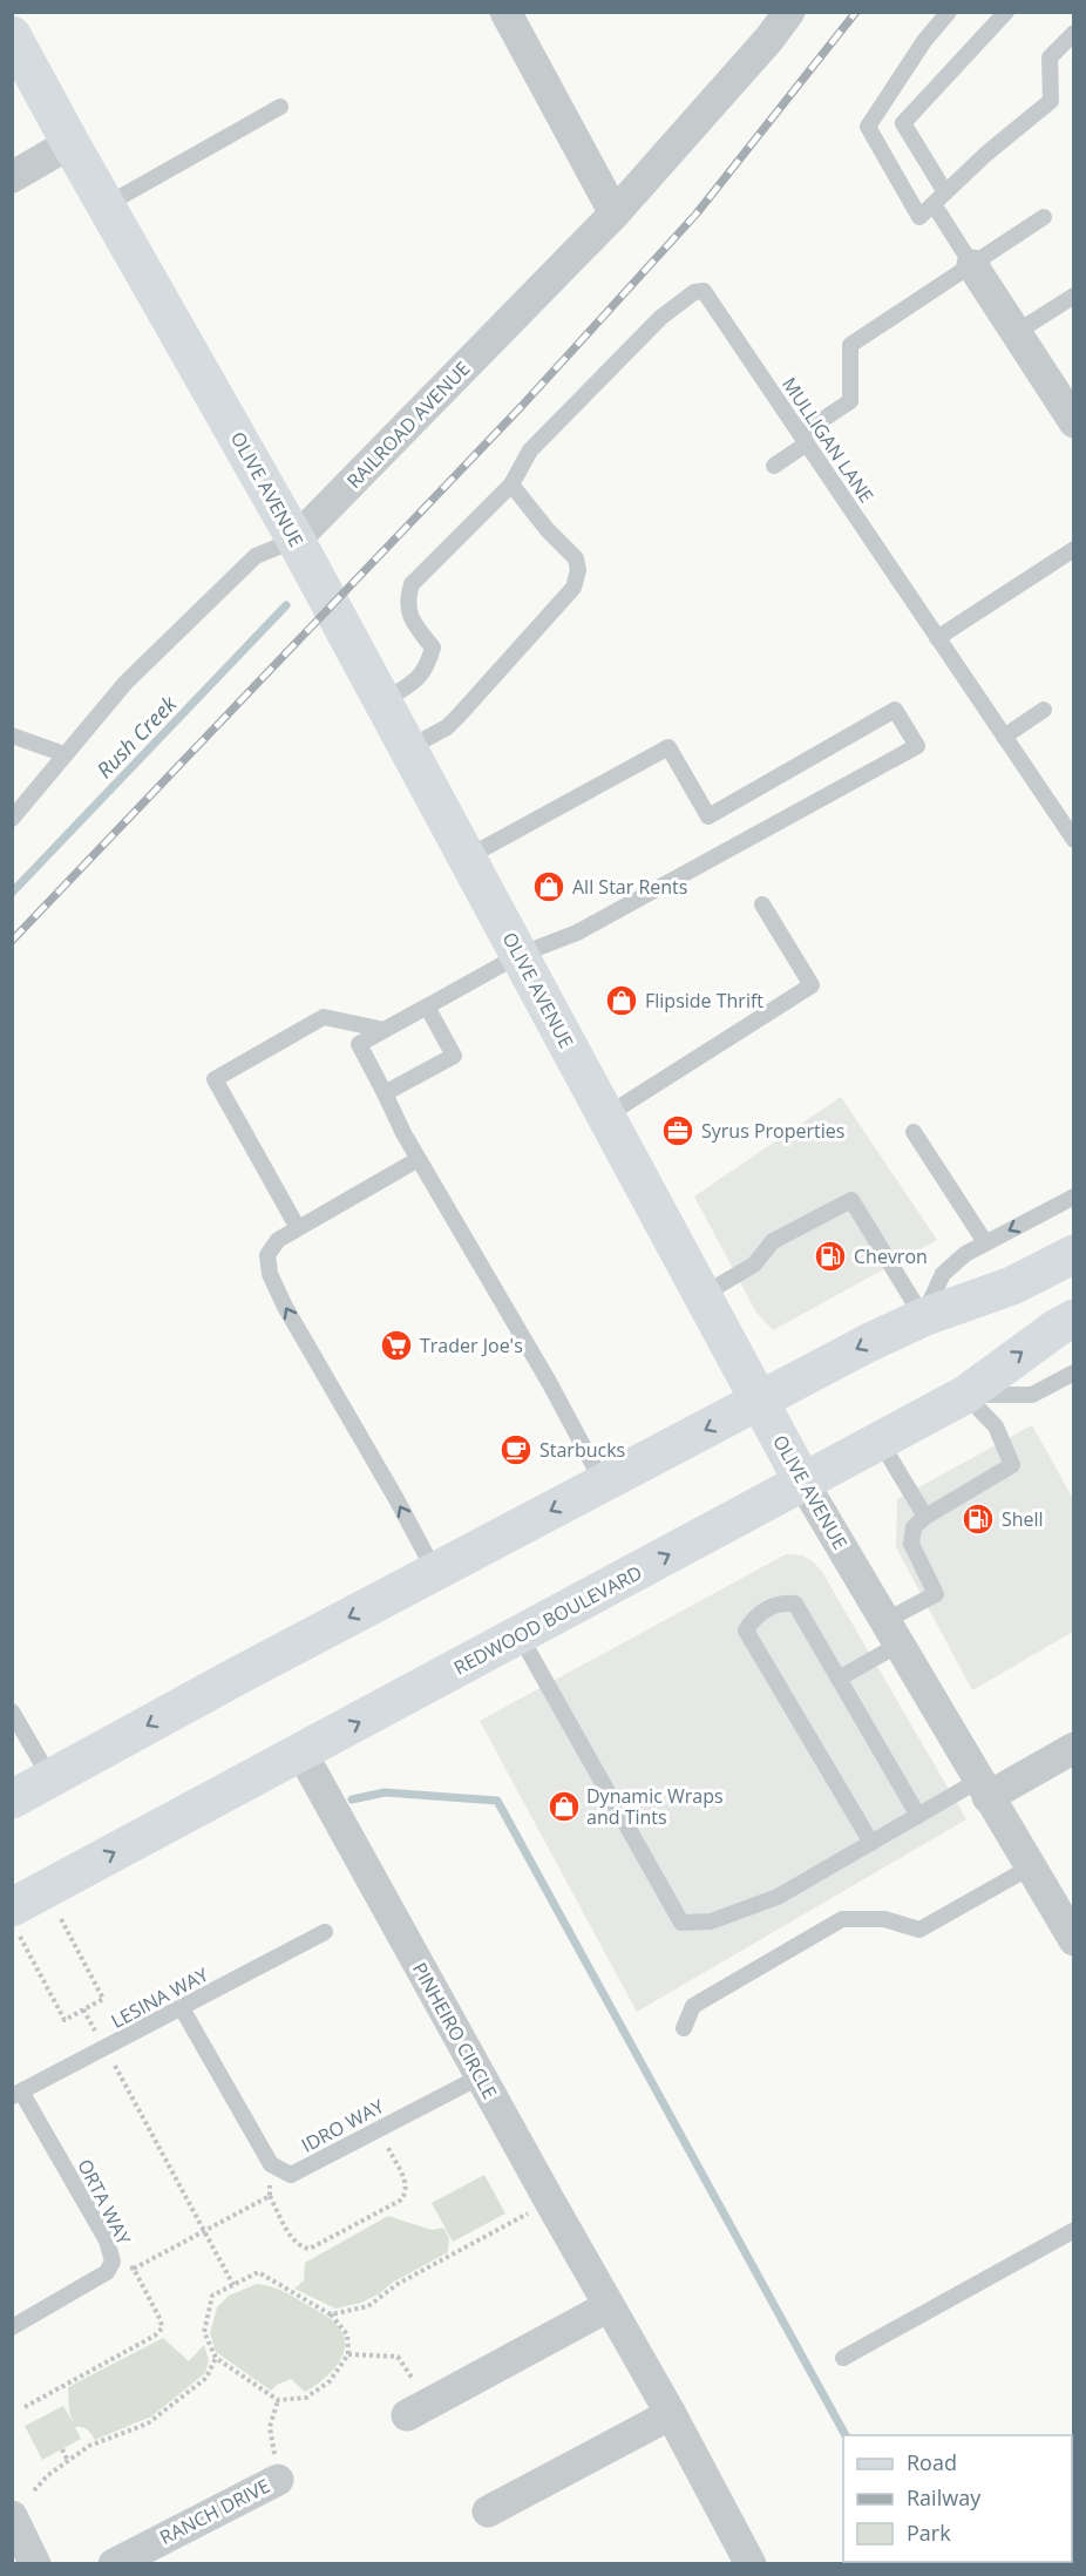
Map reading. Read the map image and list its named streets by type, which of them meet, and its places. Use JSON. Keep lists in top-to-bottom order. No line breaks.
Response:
{"streets":{"main road":["OLIVE AVENUE","REDWOOD BOULEVARD"],"street":["RAILROAD AVENUE","PINHEIRO CIRCLE","RANCH DRIVE"],"lane":["MULLIGAN LANE","LESINA WAY","IDRO WAY","ORTA WAY"]},"crossings":[["RAILROAD AVENUE","OLIVE AVENUE"],["OLIVE AVENUE","REDWOOD BOULEVARD"],["REDWOOD BOULEVARD","PINHEIRO CIRCLE"],["LESINA WAY","ORTA WAY"],["PINHEIRO CIRCLE","IDRO WAY"]],"water":["Rush Creek"],"places":{"shop":["All Star Rents","Flipside Thrift","Dynamic Wraps and Tints"],"office":["Syrus Properties"],"fuel station":["Chevron","Shell"],"supermarket":["Trader Joe's"],"cafe":["Starbucks"]},"legend":["Road","Railway","Park"]}
